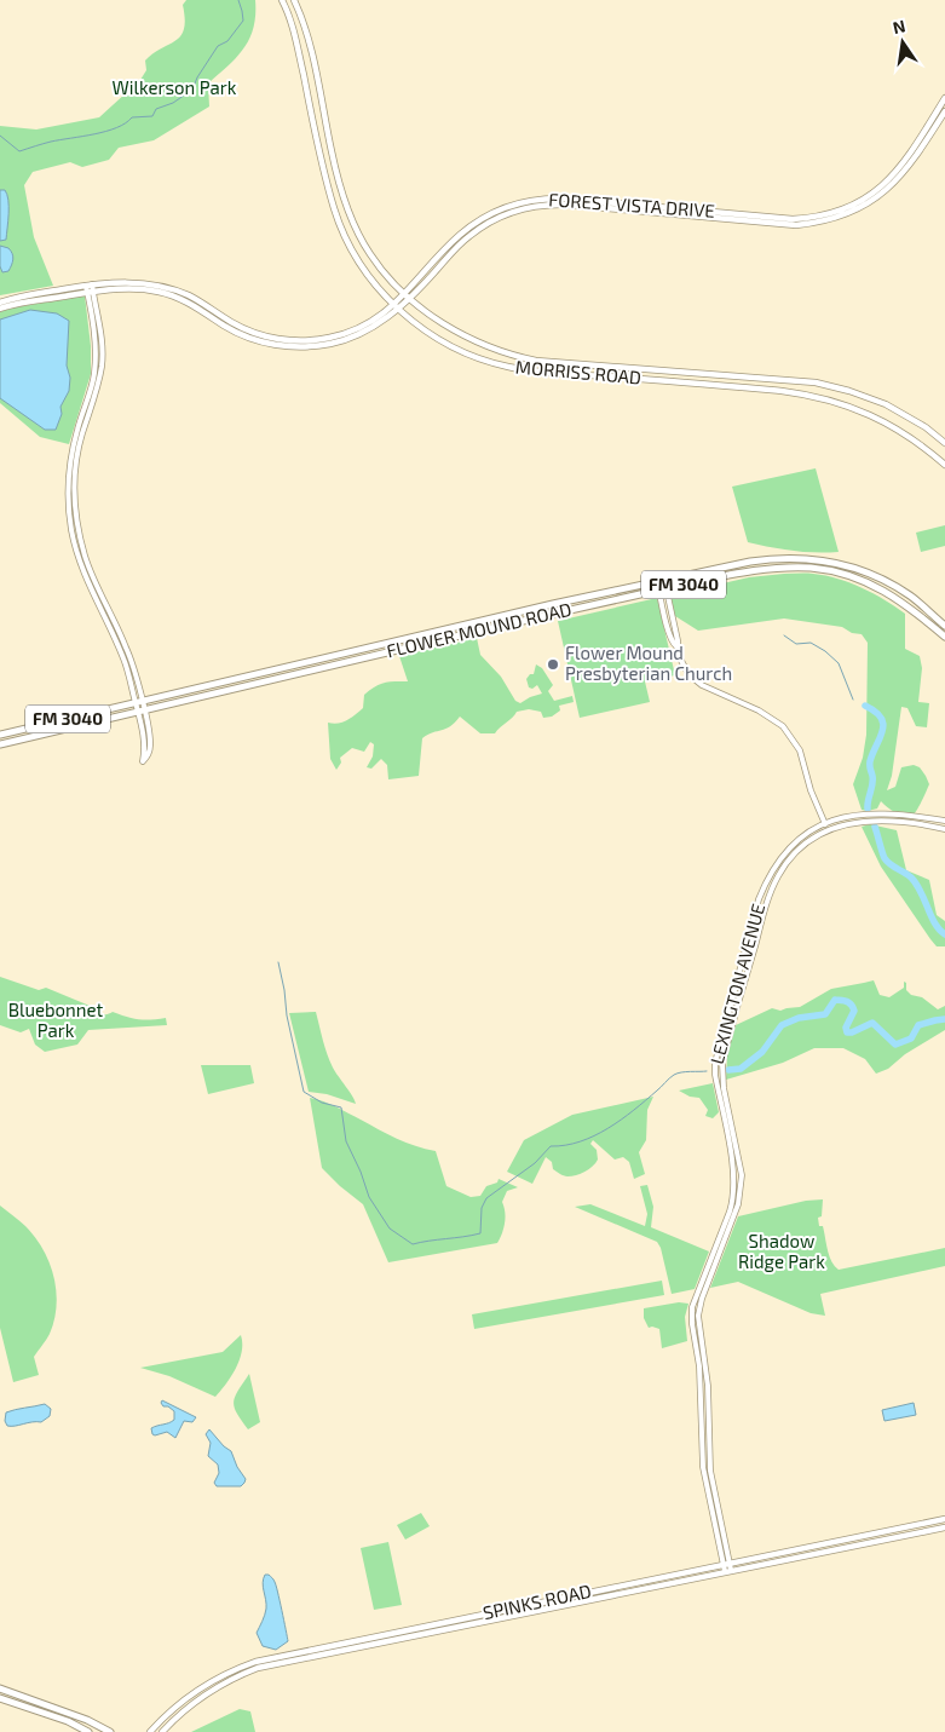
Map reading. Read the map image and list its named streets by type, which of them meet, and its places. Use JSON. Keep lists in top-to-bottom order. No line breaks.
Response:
{"streets":{"main road":["FOREST VISTA DRIVE","MORRISS ROAD","FM 3040","FLOWER MOUND ROAD","SPINKS ROAD"],"street":["LEXINGTON AVENUE"]},"crossings":[["FOREST VISTA DRIVE","MORRISS ROAD"],["LEXINGTON AVENUE","SPINKS ROAD"]],"parks":["Wilkerson Park","Bluebonnet Park","Shadow Ridge Park"],"places":["Flower Mound Presbyterian Church"],"north":"top"}
